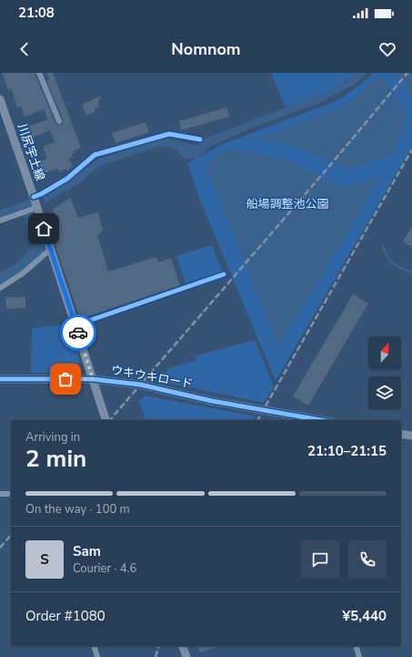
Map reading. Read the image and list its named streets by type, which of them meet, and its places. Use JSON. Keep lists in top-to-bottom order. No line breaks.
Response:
{"streets":{"main road":["川尻宇土線","ウキウキロード"]},"crossings":[["川尻宇土線","ウキウキロード"]],"parks":["船場調整池公園"],"north":"top","page":{"status":"21:08","header":"Nomnom","heading":["2 min","Arriving in","21:10–21:15"],"panel":["Sam","Courier · 4.6","Order #1080","¥5,440"],"bar":"On the way · 100 m","round":"S"}}
